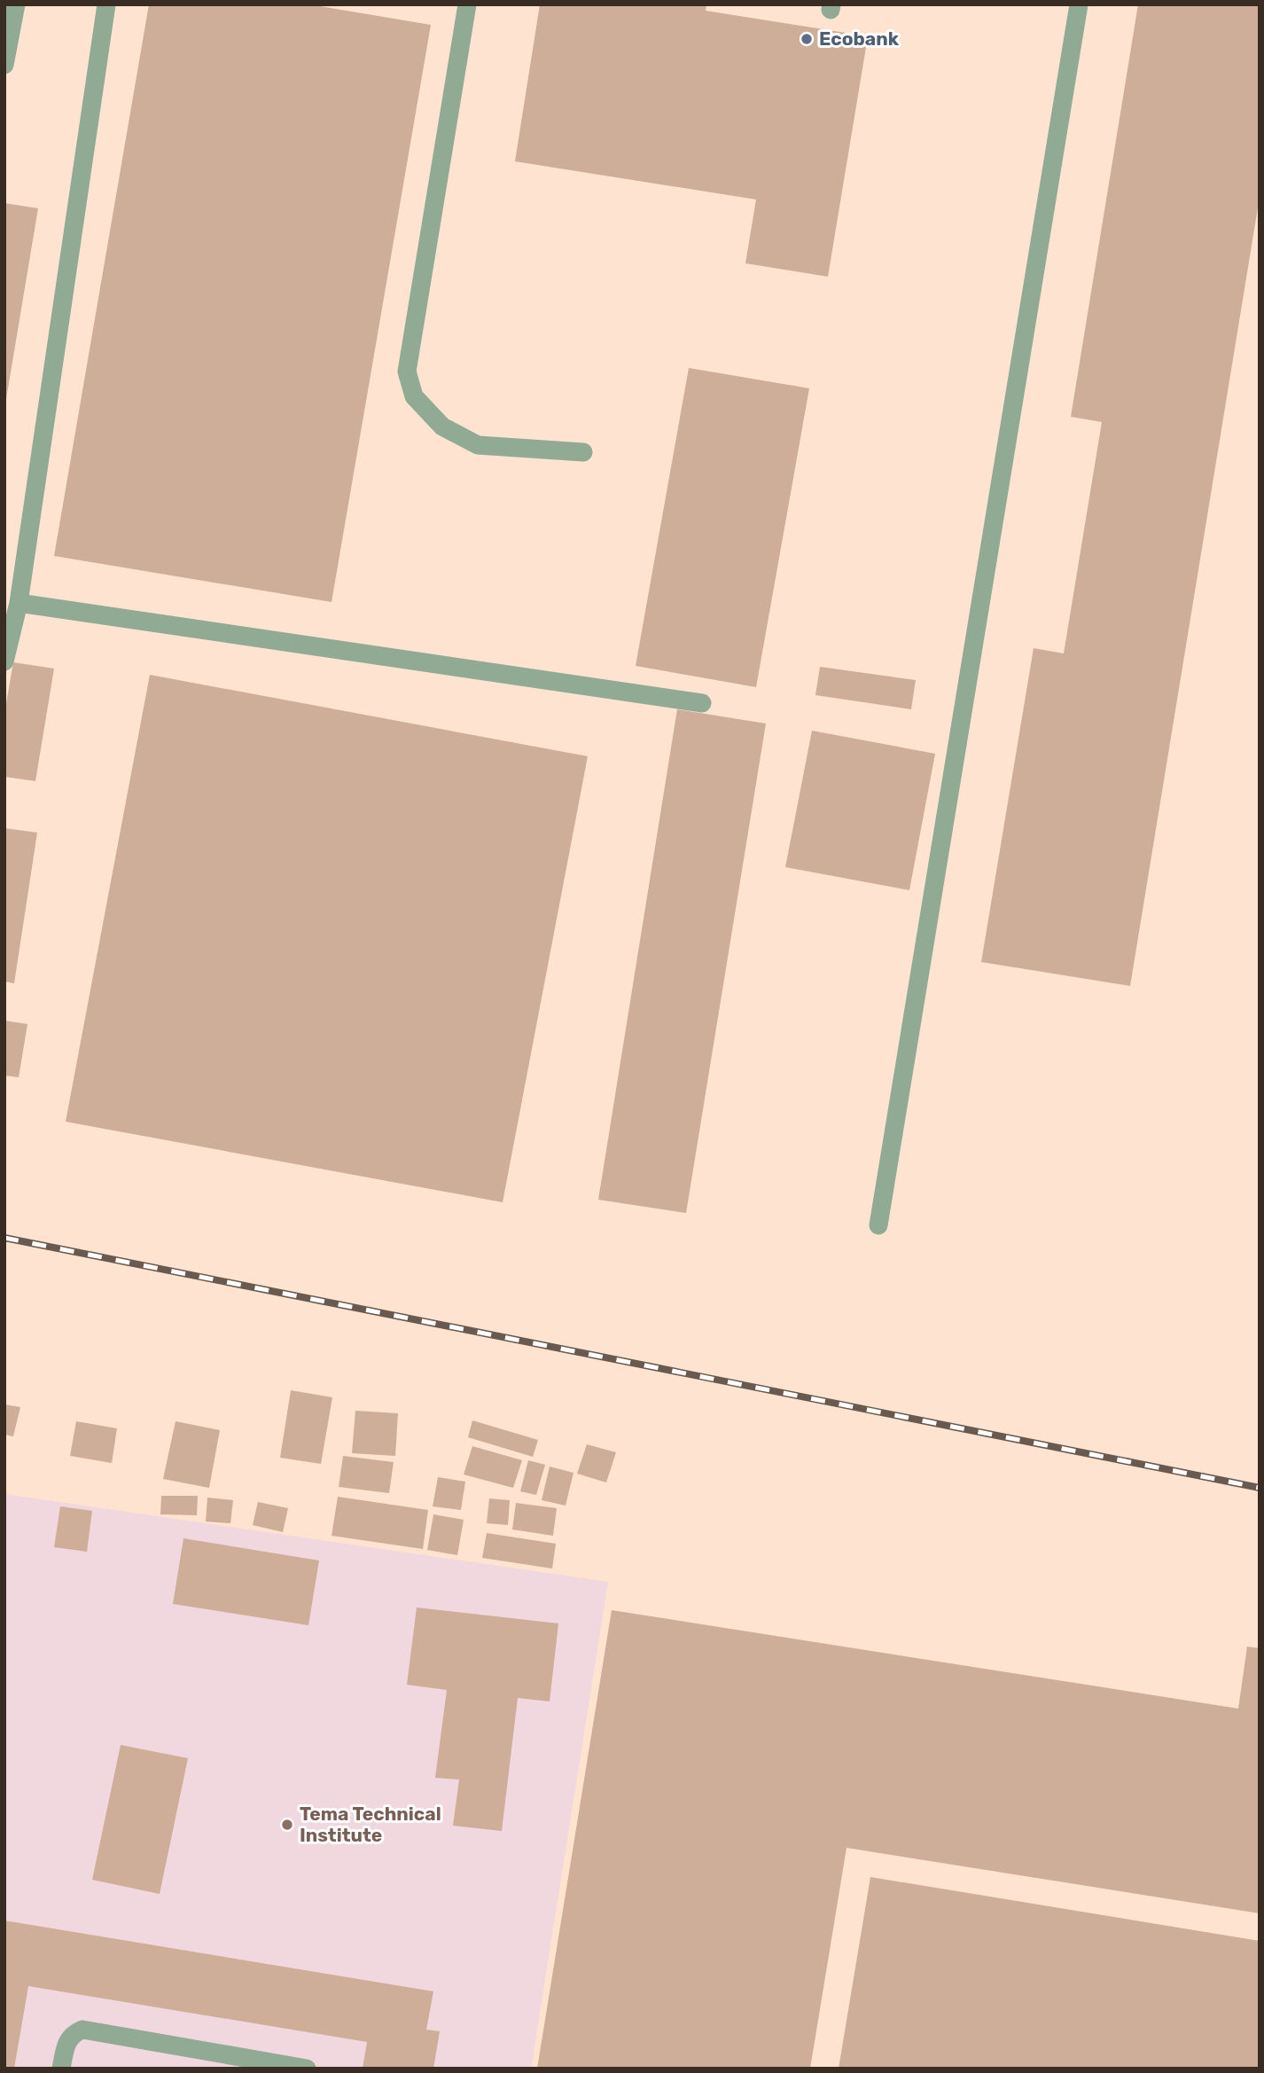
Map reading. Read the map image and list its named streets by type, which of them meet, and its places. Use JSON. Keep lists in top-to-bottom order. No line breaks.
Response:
{"places":["Ecobank","Tema Technical Institute"]}
